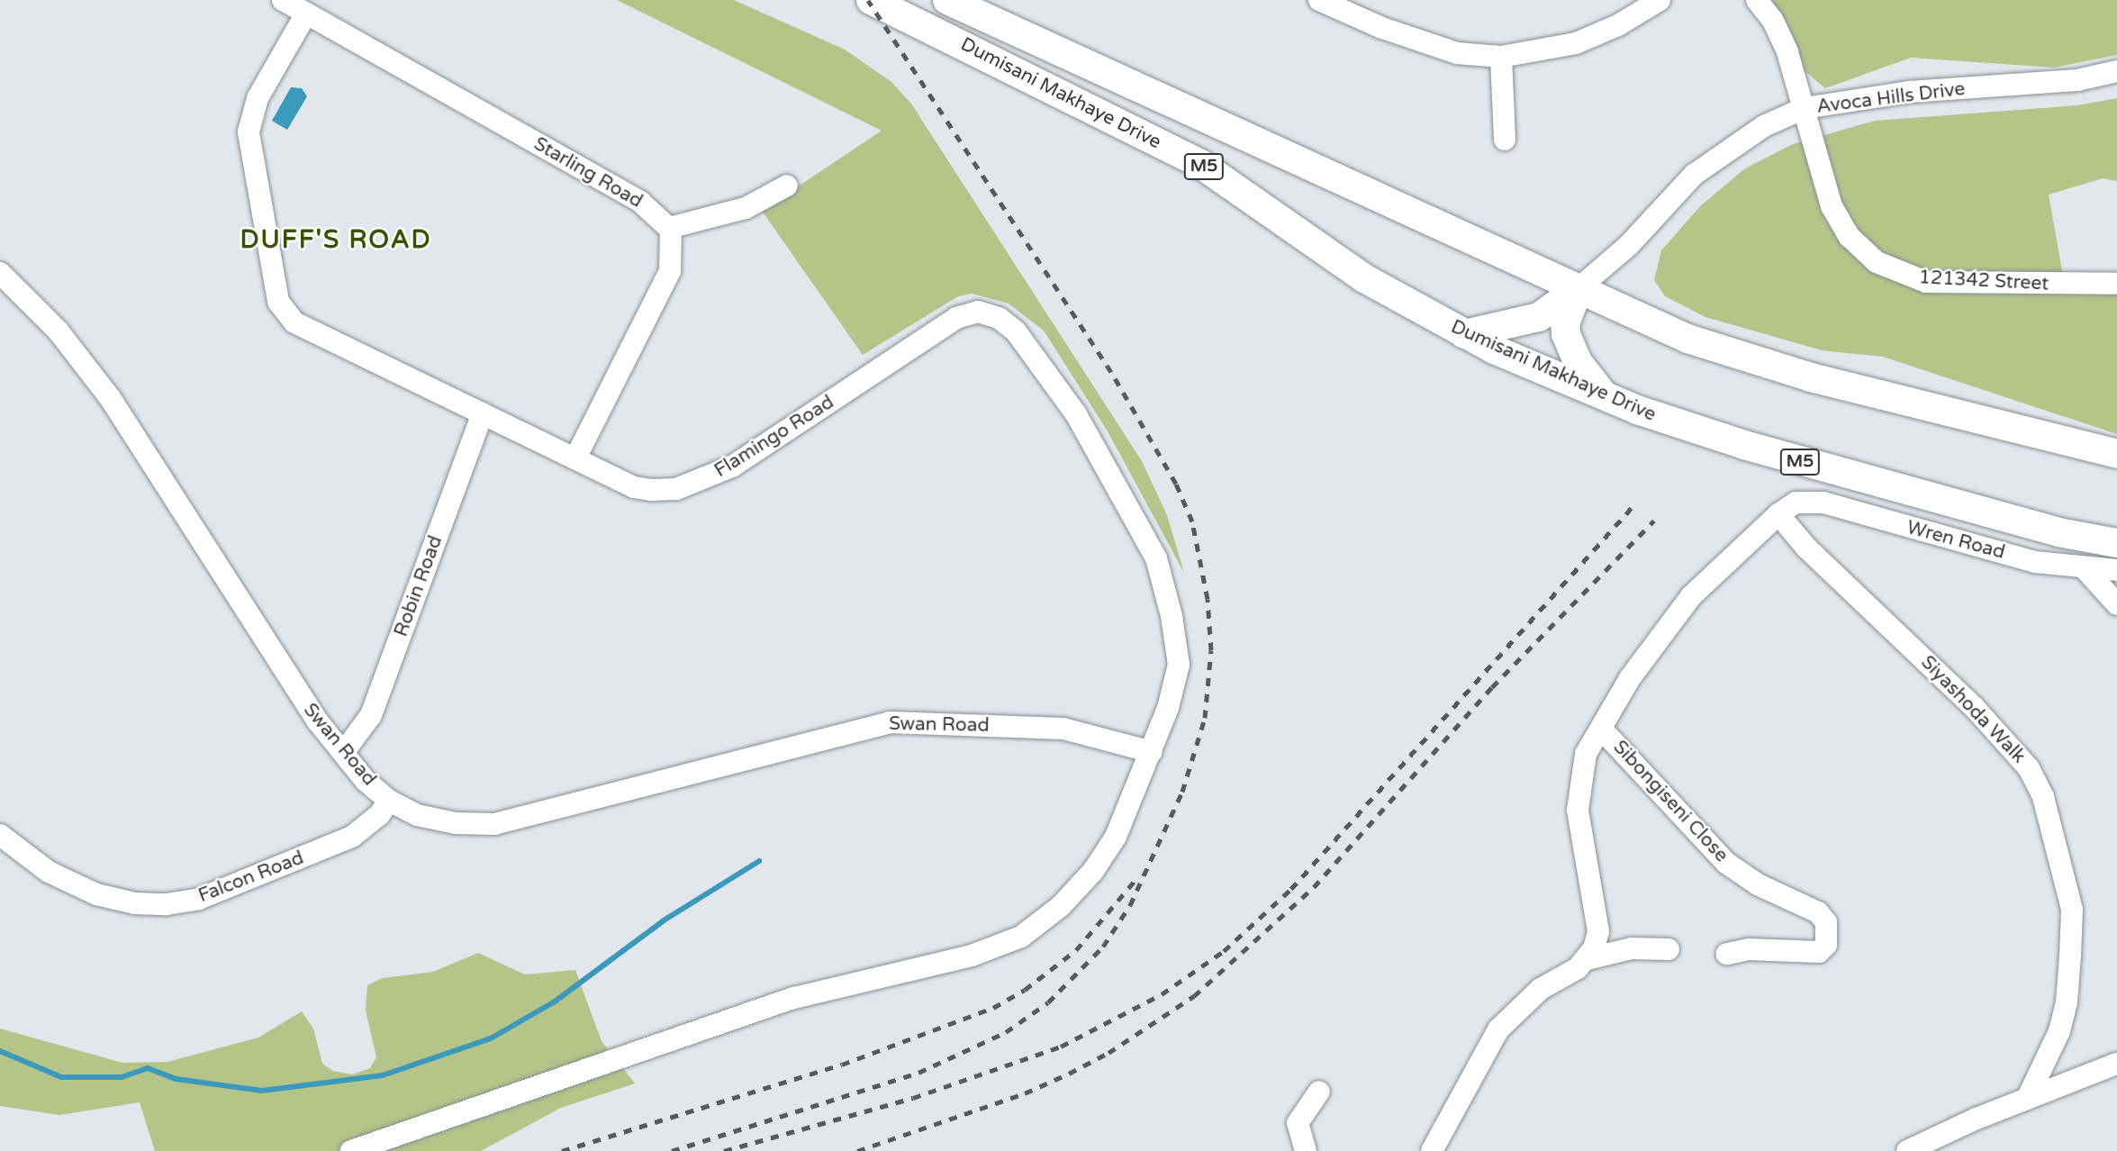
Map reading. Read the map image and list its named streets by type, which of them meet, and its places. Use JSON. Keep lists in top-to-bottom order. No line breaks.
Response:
{"streets":{"main road":["Dumisani Makhaye Drive","M5"],"street":["Avoca Hills Drive","Starling Road","121342 Street","Flamingo Road","Wren Road","Robin Road","Siyashoda Walk","Swan Road","Sibongiseni Close","Falcon Road"]},"crossings":[["Dumisani Makhaye Drive","Avoca Hills Drive"],["Avoca Hills Drive","121342 Street"],["Starling Road","Flamingo Road"],["Flamingo Road","Robin Road"],["Flamingo Road","Swan Road"],["Wren Road","Siyashoda Walk"],["Robin Road","Swan Road"],["Swan Road","Falcon Road"]],"districts":["DUFF'S ROAD"]}
